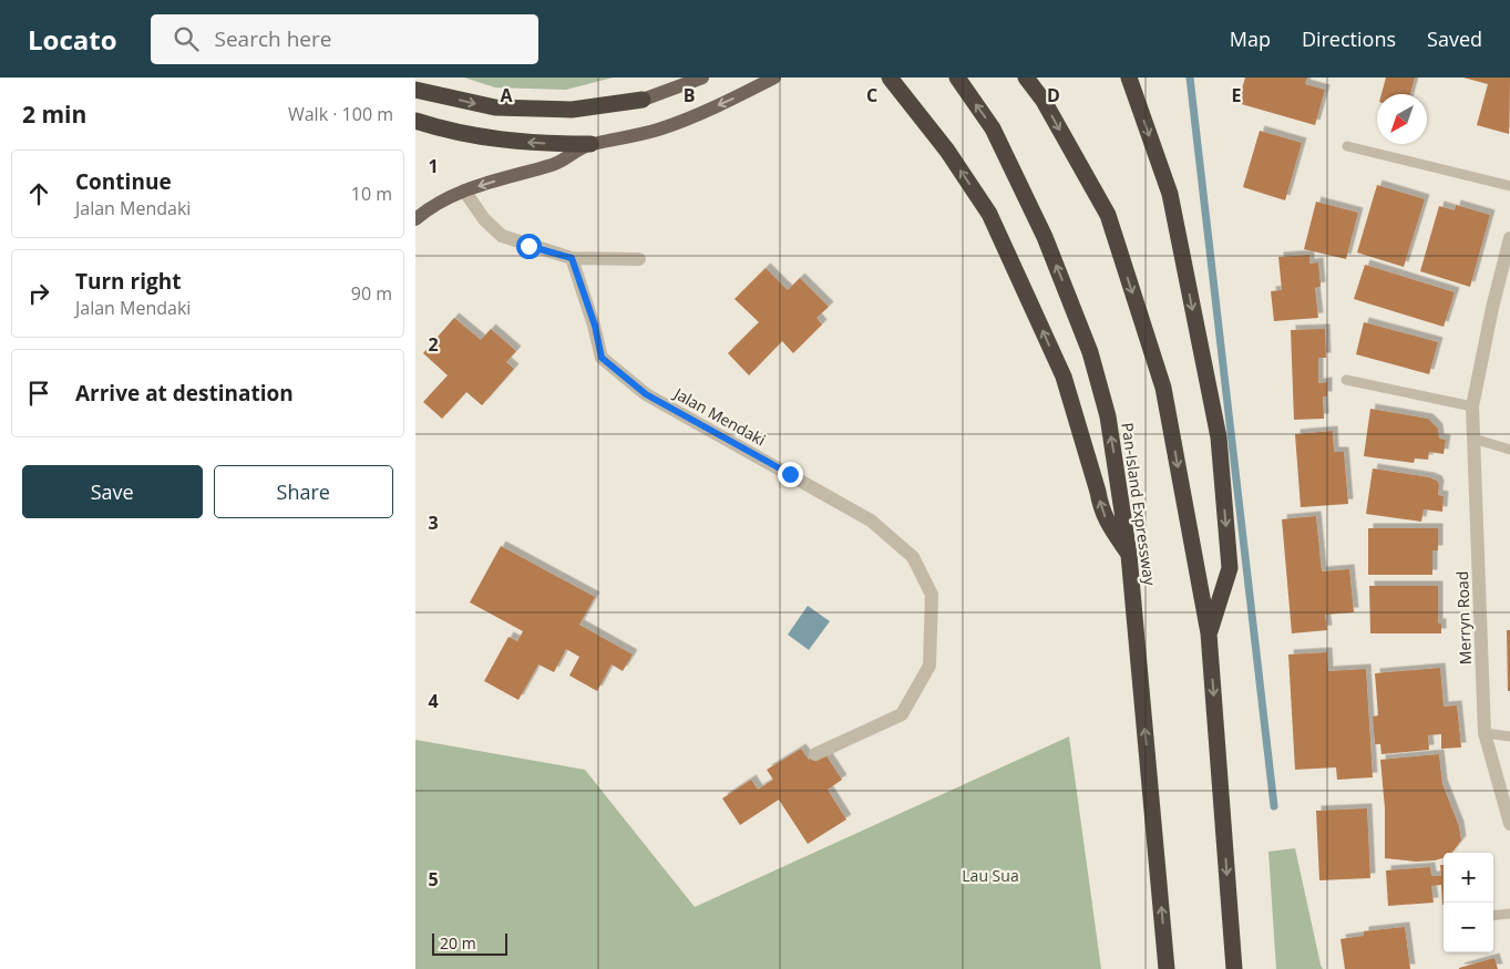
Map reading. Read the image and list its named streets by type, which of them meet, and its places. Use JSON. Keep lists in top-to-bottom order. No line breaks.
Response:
{"streets":{"highway":["Pan-Island Expressway"],"street":["Jalan Mendaki","Merryn Road"]},"parks":["Lau Sua"],"scale_bar":"20 m","north":"bottom left","page":{"header":"Locato","search":"Search here","nav":["Map","Directions","Saved"],"heading":["2 min","Walk · 100 m"],"list":[["Continue","Jalan Mendaki","10 m"],["Turn right","Jalan Mendaki","90 m"],"Arrive at destination"],"buttons":["Save","Share"],"map_buttons":["+","−"],"scale":"20 m"},"grid":{"columns":["A","B","C","D","E"],"rows":["1","2","3","4","5"]}}
